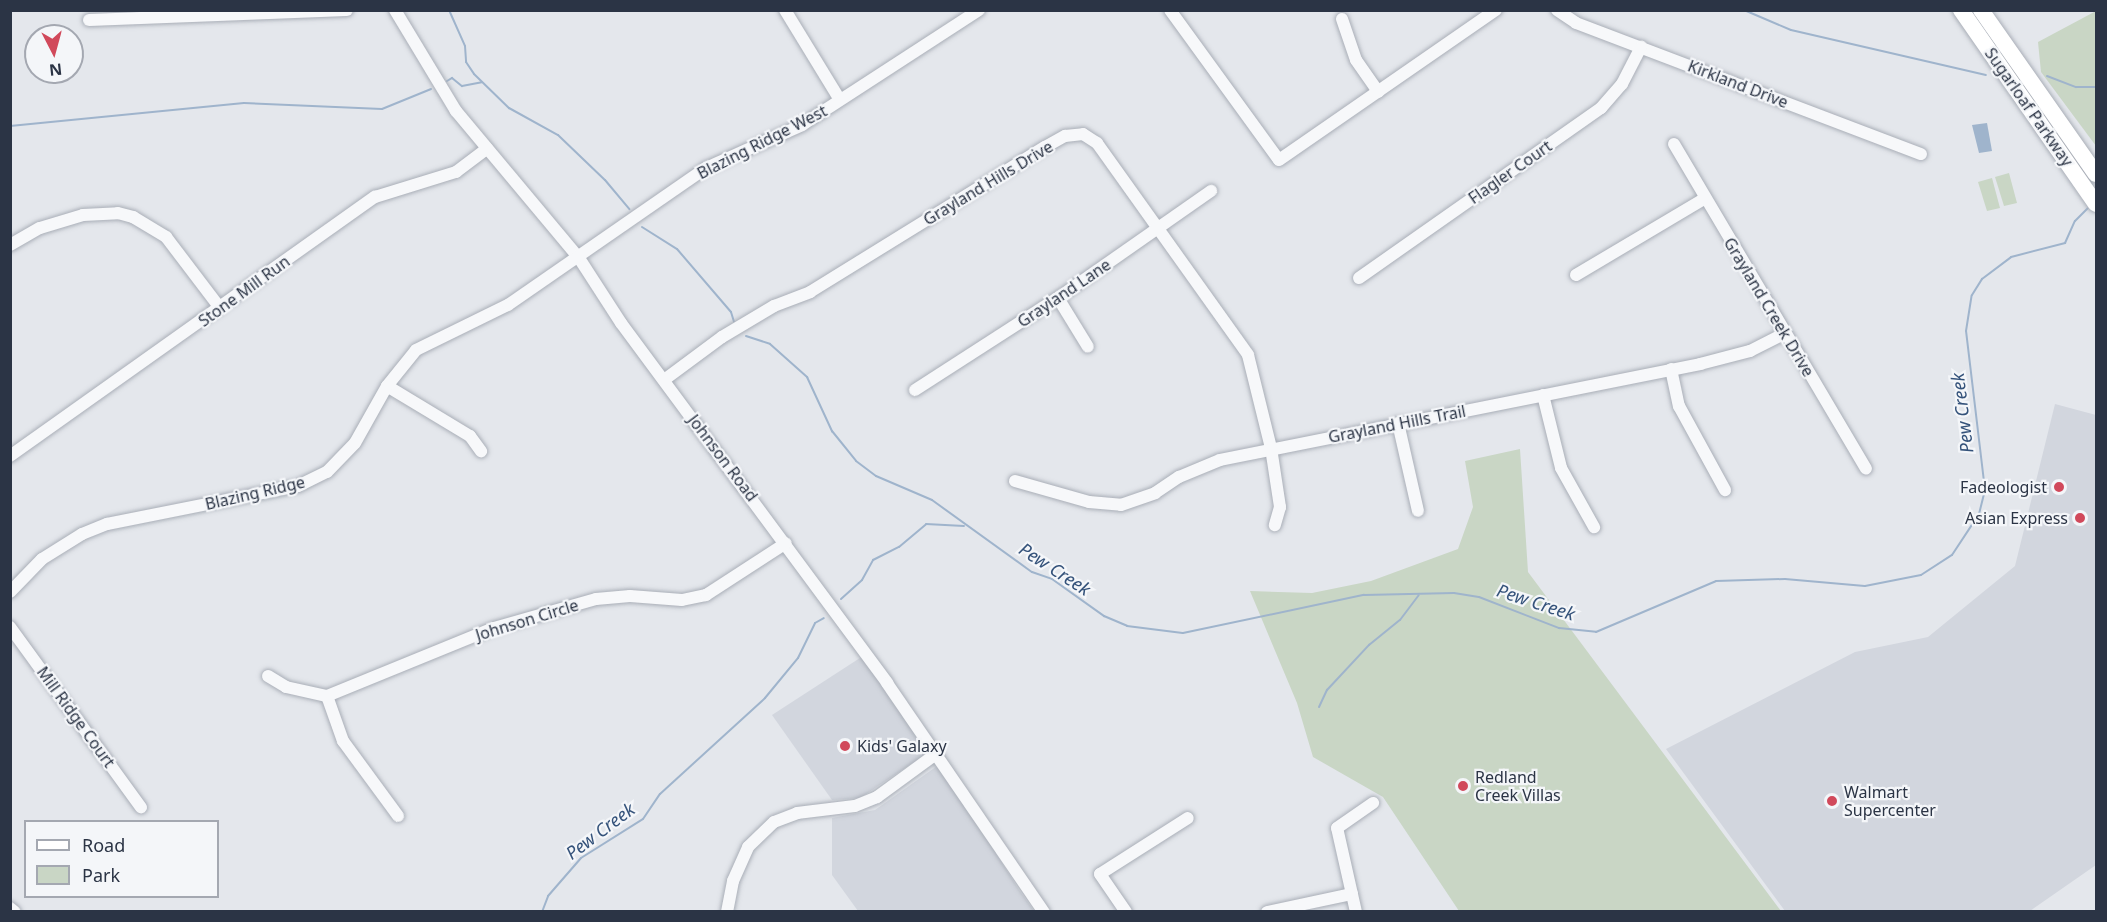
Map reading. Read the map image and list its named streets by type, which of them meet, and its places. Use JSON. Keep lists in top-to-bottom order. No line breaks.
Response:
{"streets":{"main road":["Sugarloaf Parkway"],"street":["Kirkland Drive","Blazing Ridge West","Flagler Court","Grayland Hills Drive","Stone Mill Run","Grayland Lane","Grayland Creek Drive","Grayland Hills Trail","Johnson Road","Blazing Ridge","Johnson Circle","Mill Ridge Court"]},"crossings":[["Kirkland Drive","Flagler Court"],["Blazing Ridge West","Johnson Road"],["Blazing Ridge West","Blazing Ridge"],["Grayland Hills Drive","Grayland Lane"],["Grayland Hills Drive","Grayland Hills Trail"],["Grayland Hills Drive","Johnson Road"],["Stone Mill Run","Johnson Road"],["Grayland Creek Drive","Grayland Hills Trail"],["Johnson Road","Blazing Ridge"],["Johnson Road","Johnson Circle"]],"water":["Pew Creek"],"places":["Fadeologist","Asian Express","Kids' Galaxy","Redland Creek Villas","Walmart Supercenter"],"legend":["Road","Park"],"north":"bottom"}
